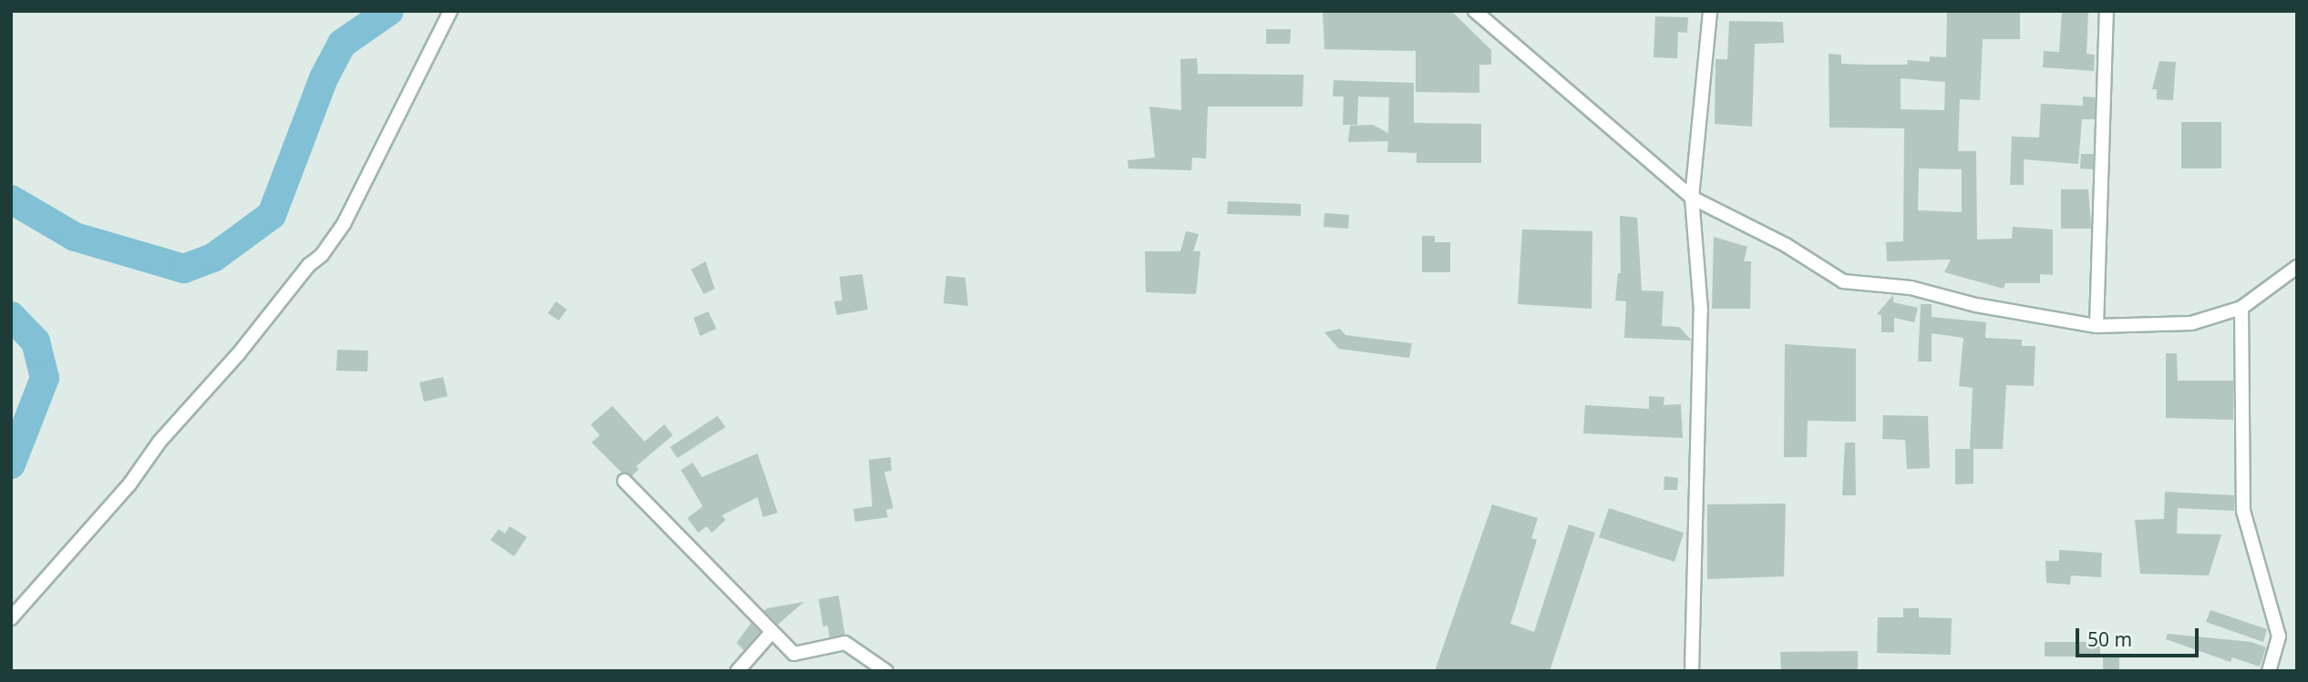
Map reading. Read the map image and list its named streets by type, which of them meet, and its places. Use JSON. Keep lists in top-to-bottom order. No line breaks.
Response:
{"scale_bar":"50 m"}
